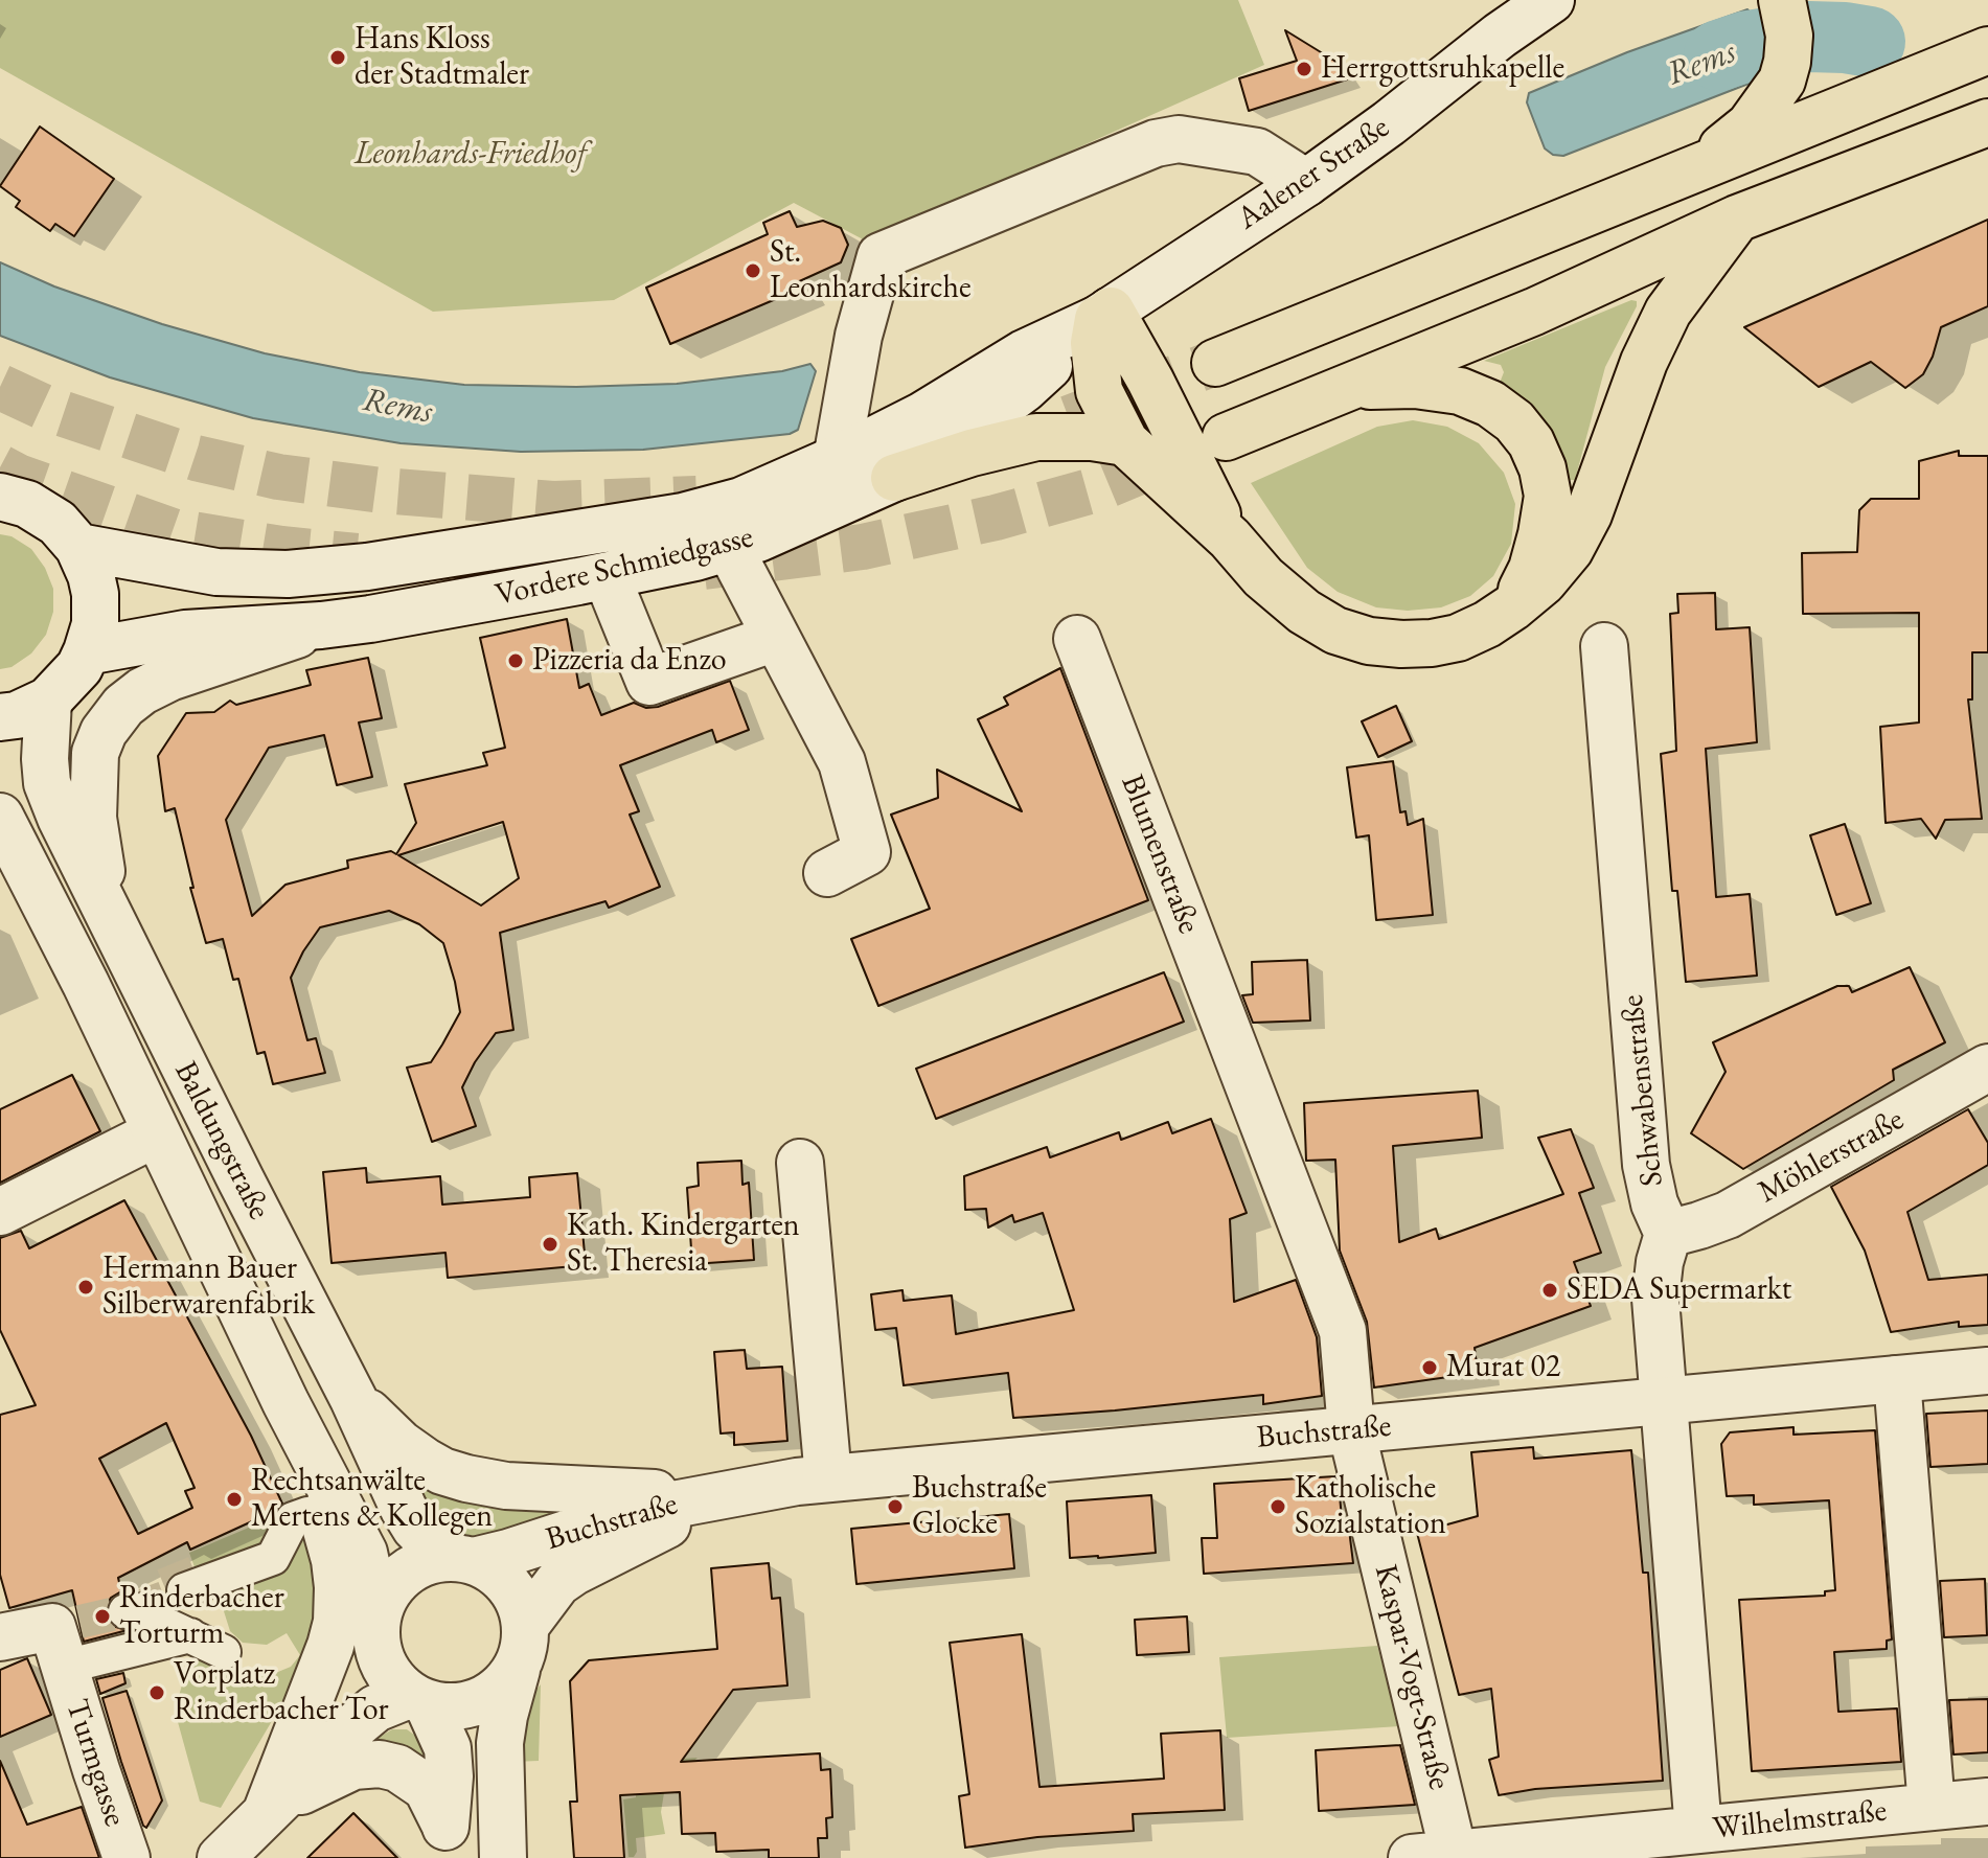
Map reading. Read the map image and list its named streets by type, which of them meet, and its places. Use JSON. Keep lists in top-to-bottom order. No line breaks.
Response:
{"streets":{"street":["Aalener Straße","Vordere Schmiedgasse","Blumenstraße","Schwabenstraße","Baldungstraße","Möhlerstraße","Buchstraße","Kaspar-Vogt-Straße","Turmgasse","Wilhelmstraße"]},"crossings":[["Aalener Straße","Vordere Schmiedgasse"],["Blumenstraße","Kaspar-Vogt-Straße"],["Schwabenstraße","Möhlerstraße"],["Baldungstraße","Buchstraße"],["Buchstraße","Kaspar-Vogt-Straße"],["Kaspar-Vogt-Straße","Wilhelmstraße"]],"water":["Rems"],"parks":["Leonhards-Friedhof"],"places":["Hans Kloss der Stadtmaler","Herrgottsruhkapelle","St. Leonhardskirche","Pizzeria da Enzo","Kath. Kindergarten St. Theresia","Hermann Bauer Silberwarenfabrik","SEDA Supermarkt","Murat 02","Rechtsanwälte Mertens & Kollegen","Buchstraße Glocke","Katholische Sozialstation","Rinderbacher Torturm","Vorplatz Rinderbacher Tor"]}
